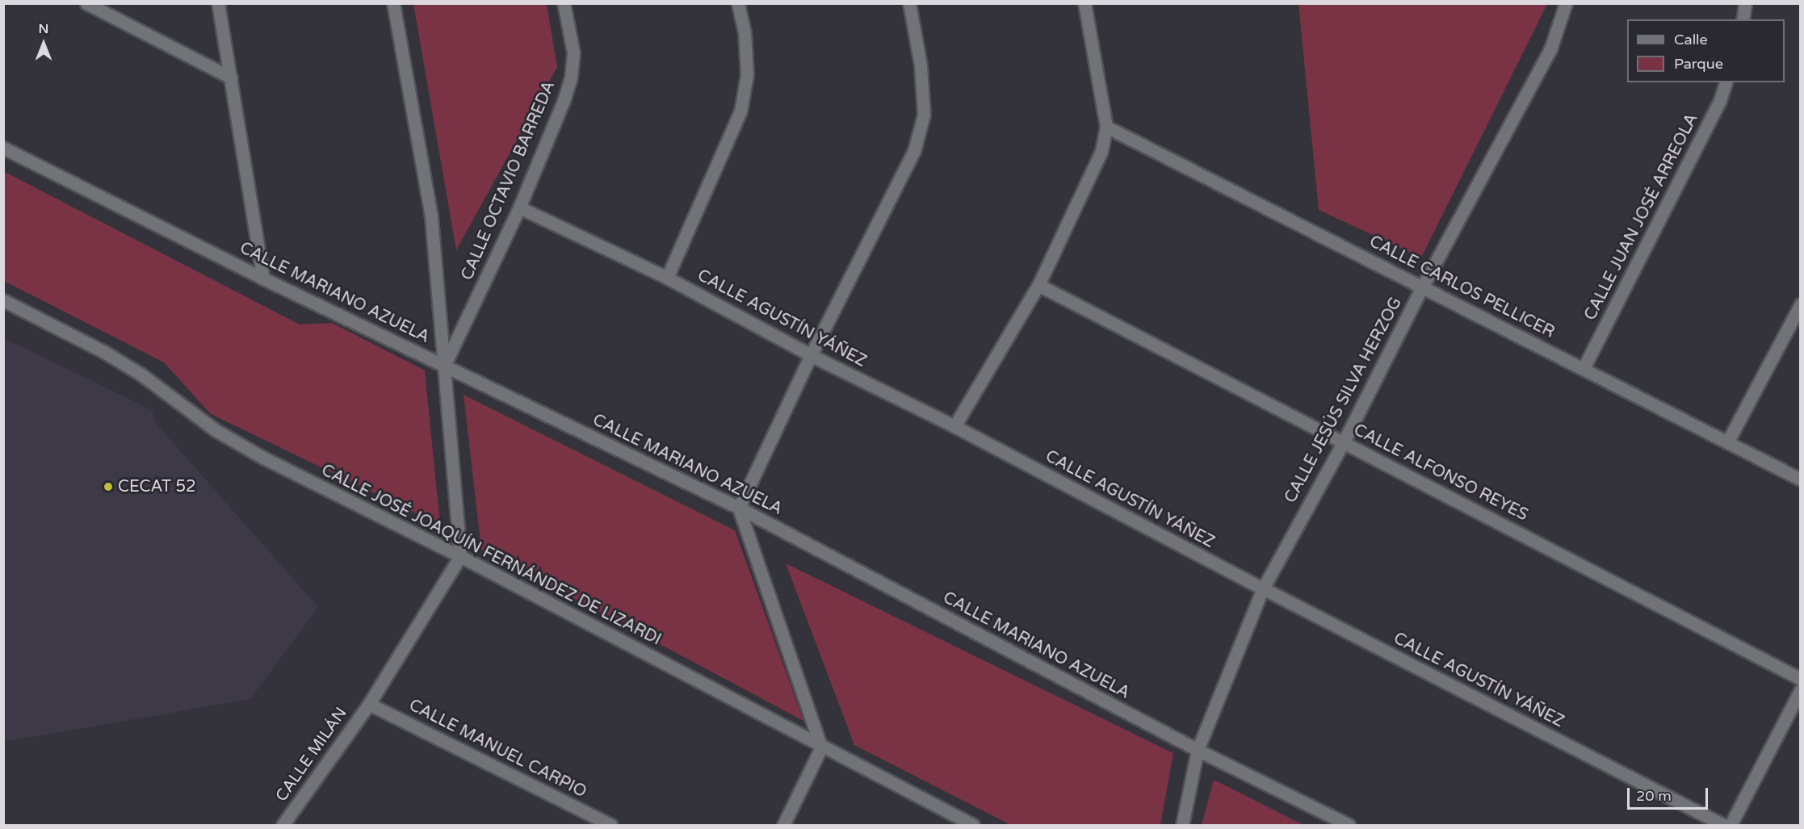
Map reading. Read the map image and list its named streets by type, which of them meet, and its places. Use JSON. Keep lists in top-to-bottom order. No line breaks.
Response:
{"streets":{"street":["CALLE OCTAVIO BARREDA","CALLE JUAN JOSÉ ARREOLA","CALLE CARLOS PELLICER","CALLE MARIANO AZUELA","CALLE AGUSTÍN YÁÑEZ","CALLE JESÚS SILVA HERZOG","CALLE ALFONSO REYES","CALLE JOSÉ JOAQUÍN FERNÁNDEZ DE LIZARDI","CALLE MANUEL CARPIO","CALLE MILÁN"]},"crossings":[["CALLE OCTAVIO BARREDA","CALLE MARIANO AZUELA"],["CALLE OCTAVIO BARREDA","CALLE AGUSTÍN YÁÑEZ"],["CALLE JUAN JOSÉ ARREOLA","CALLE CARLOS PELLICER"],["CALLE CARLOS PELLICER","CALLE JESÚS SILVA HERZOG"],["CALLE MARIANO AZUELA","CALLE JESÚS SILVA HERZOG"],["CALLE AGUSTÍN YÁÑEZ","CALLE JESÚS SILVA HERZOG"],["CALLE JESÚS SILVA HERZOG","CALLE ALFONSO REYES"],["CALLE JOSÉ JOAQUÍN FERNÁNDEZ DE LIZARDI","CALLE MILÁN"],["CALLE MANUEL CARPIO","CALLE MILÁN"]],"places":["CECAT 52"],"legend":["Calle","Parque"],"scale_bar":"20 m","north":"top"}
